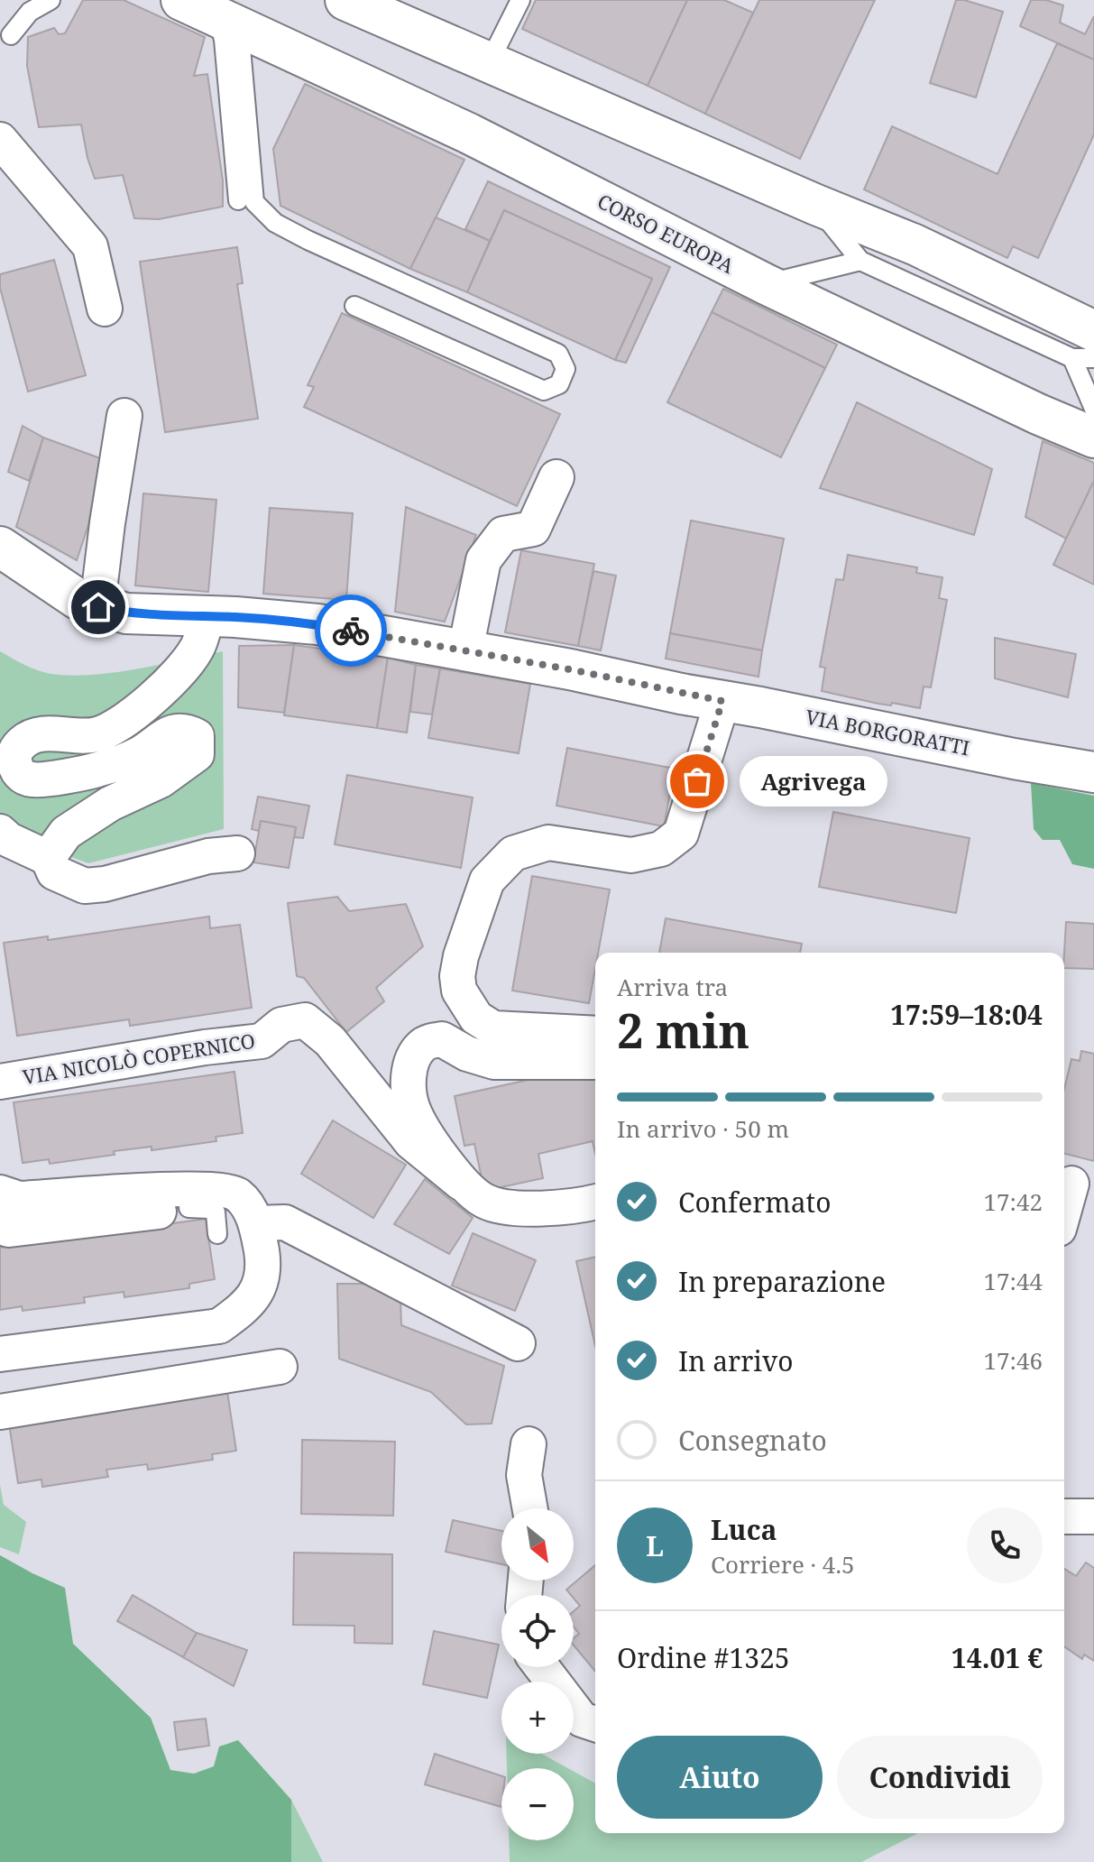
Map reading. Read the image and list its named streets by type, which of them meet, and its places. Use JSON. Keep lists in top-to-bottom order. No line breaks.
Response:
{"streets":{"main road":["CORSO EUROPA","VIA BORGORATTI"],"street":["VIA NICOLÒ COPERNICO"]},"places":["Agrivega"],"north":"bottom right","page":{"bubble":"Agrivega","heading":["2 min","Arriva tra","17:59–18:04"],"panel":["Luca","Corriere · 4.5","Ordine #1325","14.01 €"],"bar":"In arrivo · 50 m","list":[["Confermato","17:42"],["In preparazione","17:44"],["In arrivo","17:46"],"Consegnato"],"round":"L","map_buttons":["+","−"],"buttons":["Aiuto","Condividi"]}}
